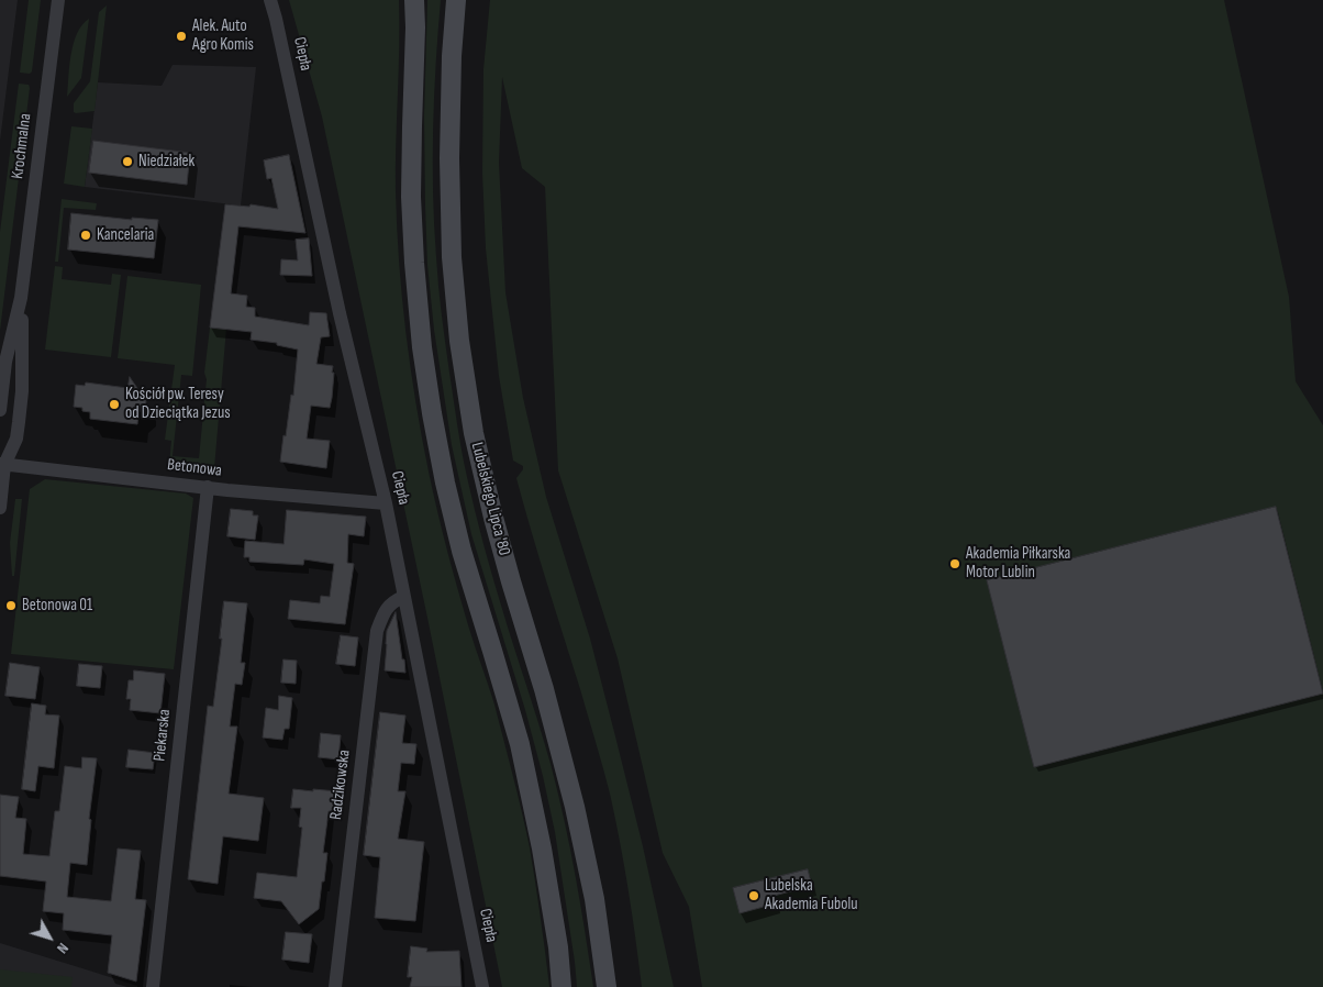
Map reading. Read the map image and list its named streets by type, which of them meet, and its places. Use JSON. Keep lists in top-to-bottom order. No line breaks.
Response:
{"streets":{"main road":["Lubelskiego Lipca '80"],"street":["Ciepła","Krochmalna","Betonowa","Piekarska","Radzikowska"]},"crossings":[["Ciepła","Betonowa"],["Ciepła","Radzikowska"],["Krochmalna","Betonowa"],["Betonowa","Piekarska"]],"places":["Alek. Auto Agro Komis","Niedziałek","Kancelaria","Kościół pw. Teresy od Dzieciątka Jezus","Akademia Piłkarska Motor Lublin","Betonowa 01","Lubelska Akademia Fubolu"],"north":"bottom right"}
